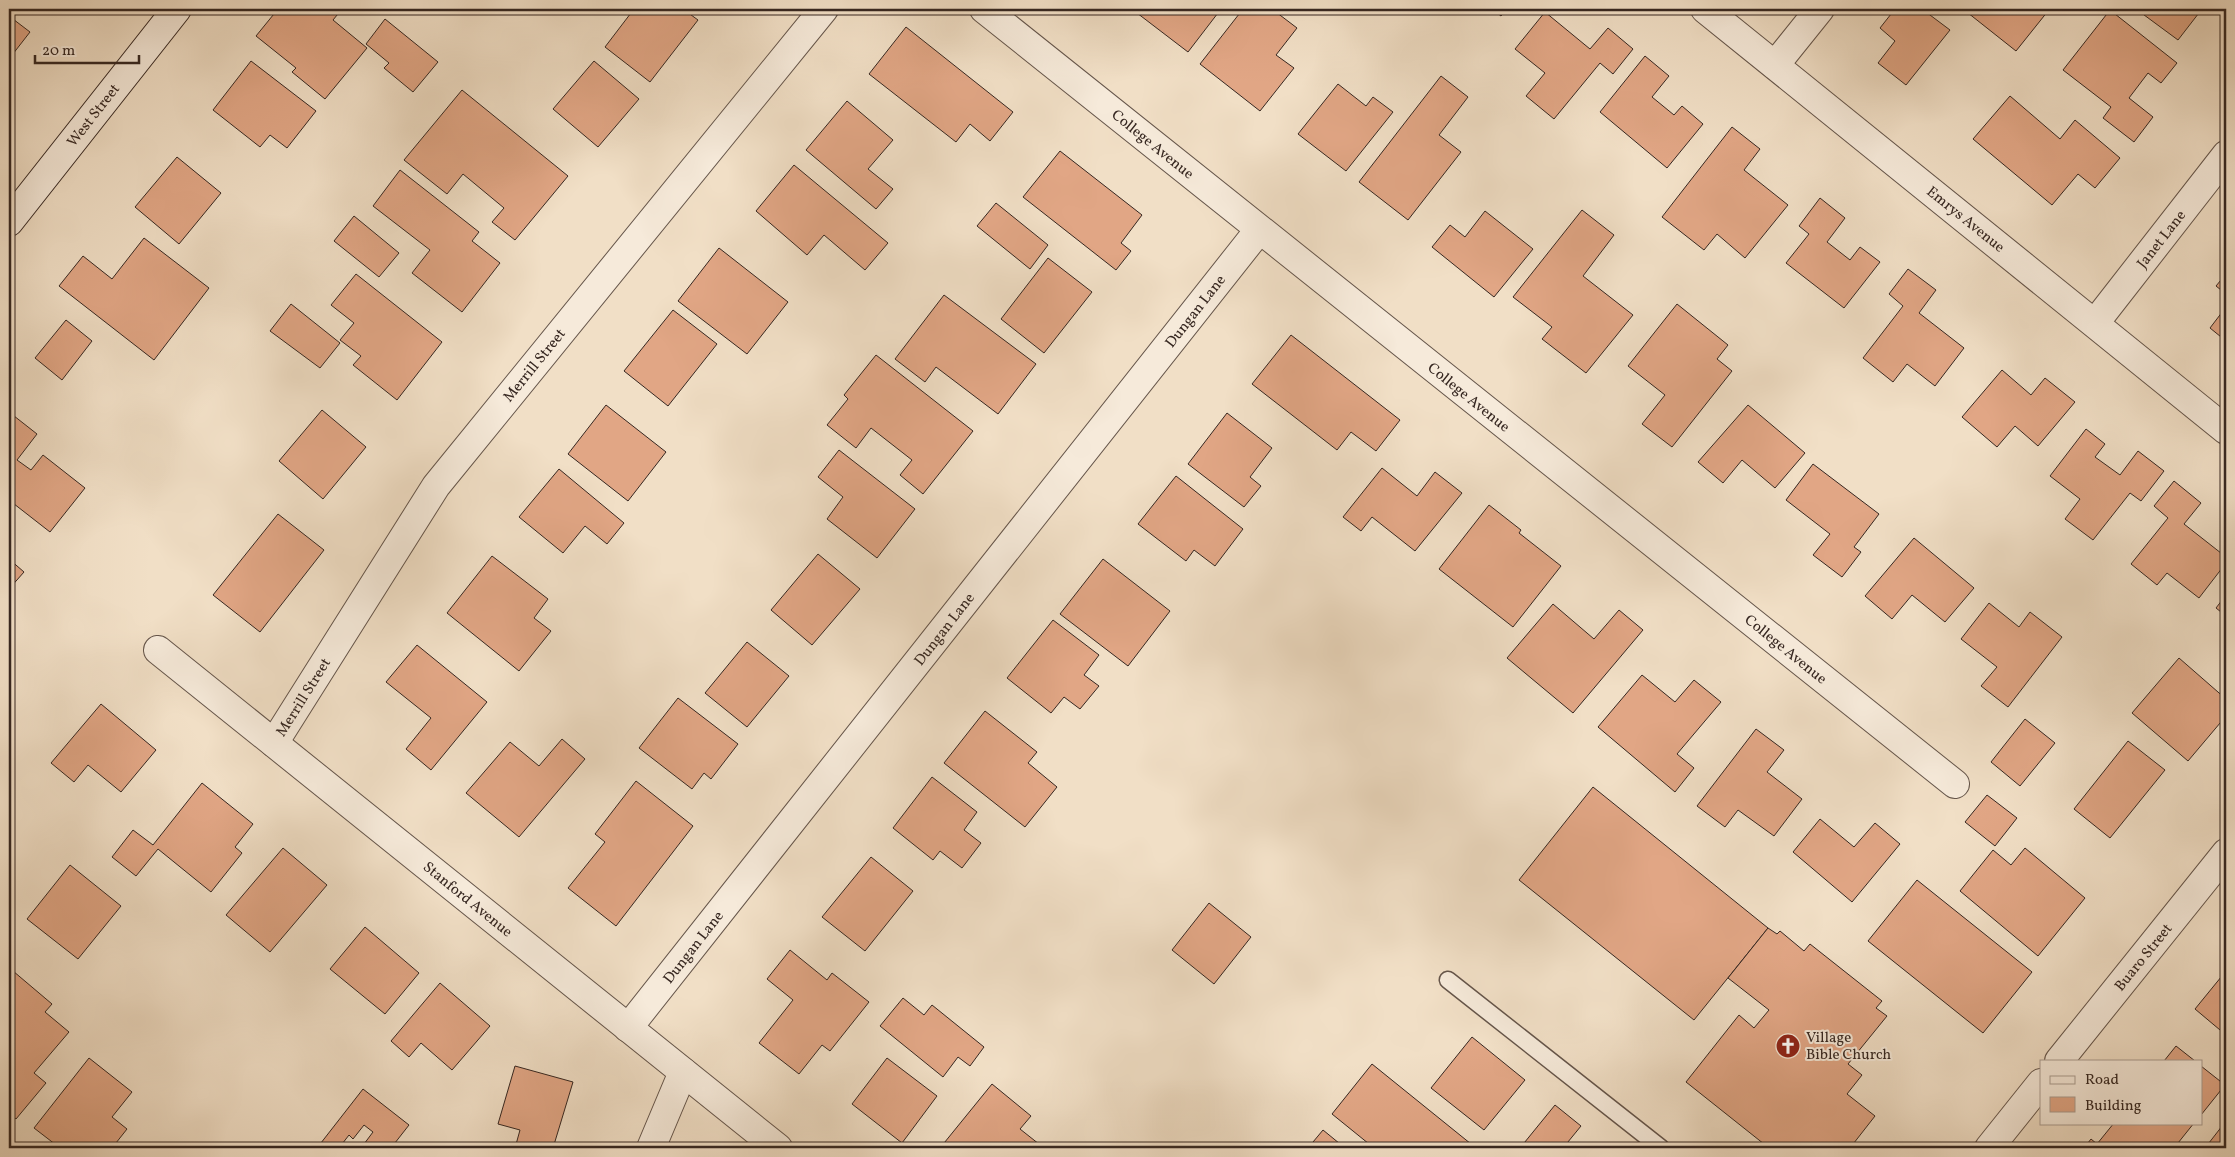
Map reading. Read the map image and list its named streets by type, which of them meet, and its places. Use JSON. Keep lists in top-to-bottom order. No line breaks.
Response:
{"streets":{"street":["West Street","College Avenue","Emrys Avenue","Janet Lane","Dungan Lane","Merrill Street","Stanford Avenue","Buaro Street"]},"crossings":[["College Avenue","Dungan Lane"],["Emrys Avenue","Janet Lane"],["Dungan Lane","Stanford Avenue"],["Merrill Street","Stanford Avenue"]],"places":{"church":["Village Bible Church"]},"legend":["Road","Building"],"scale_bar":"20 m"}
